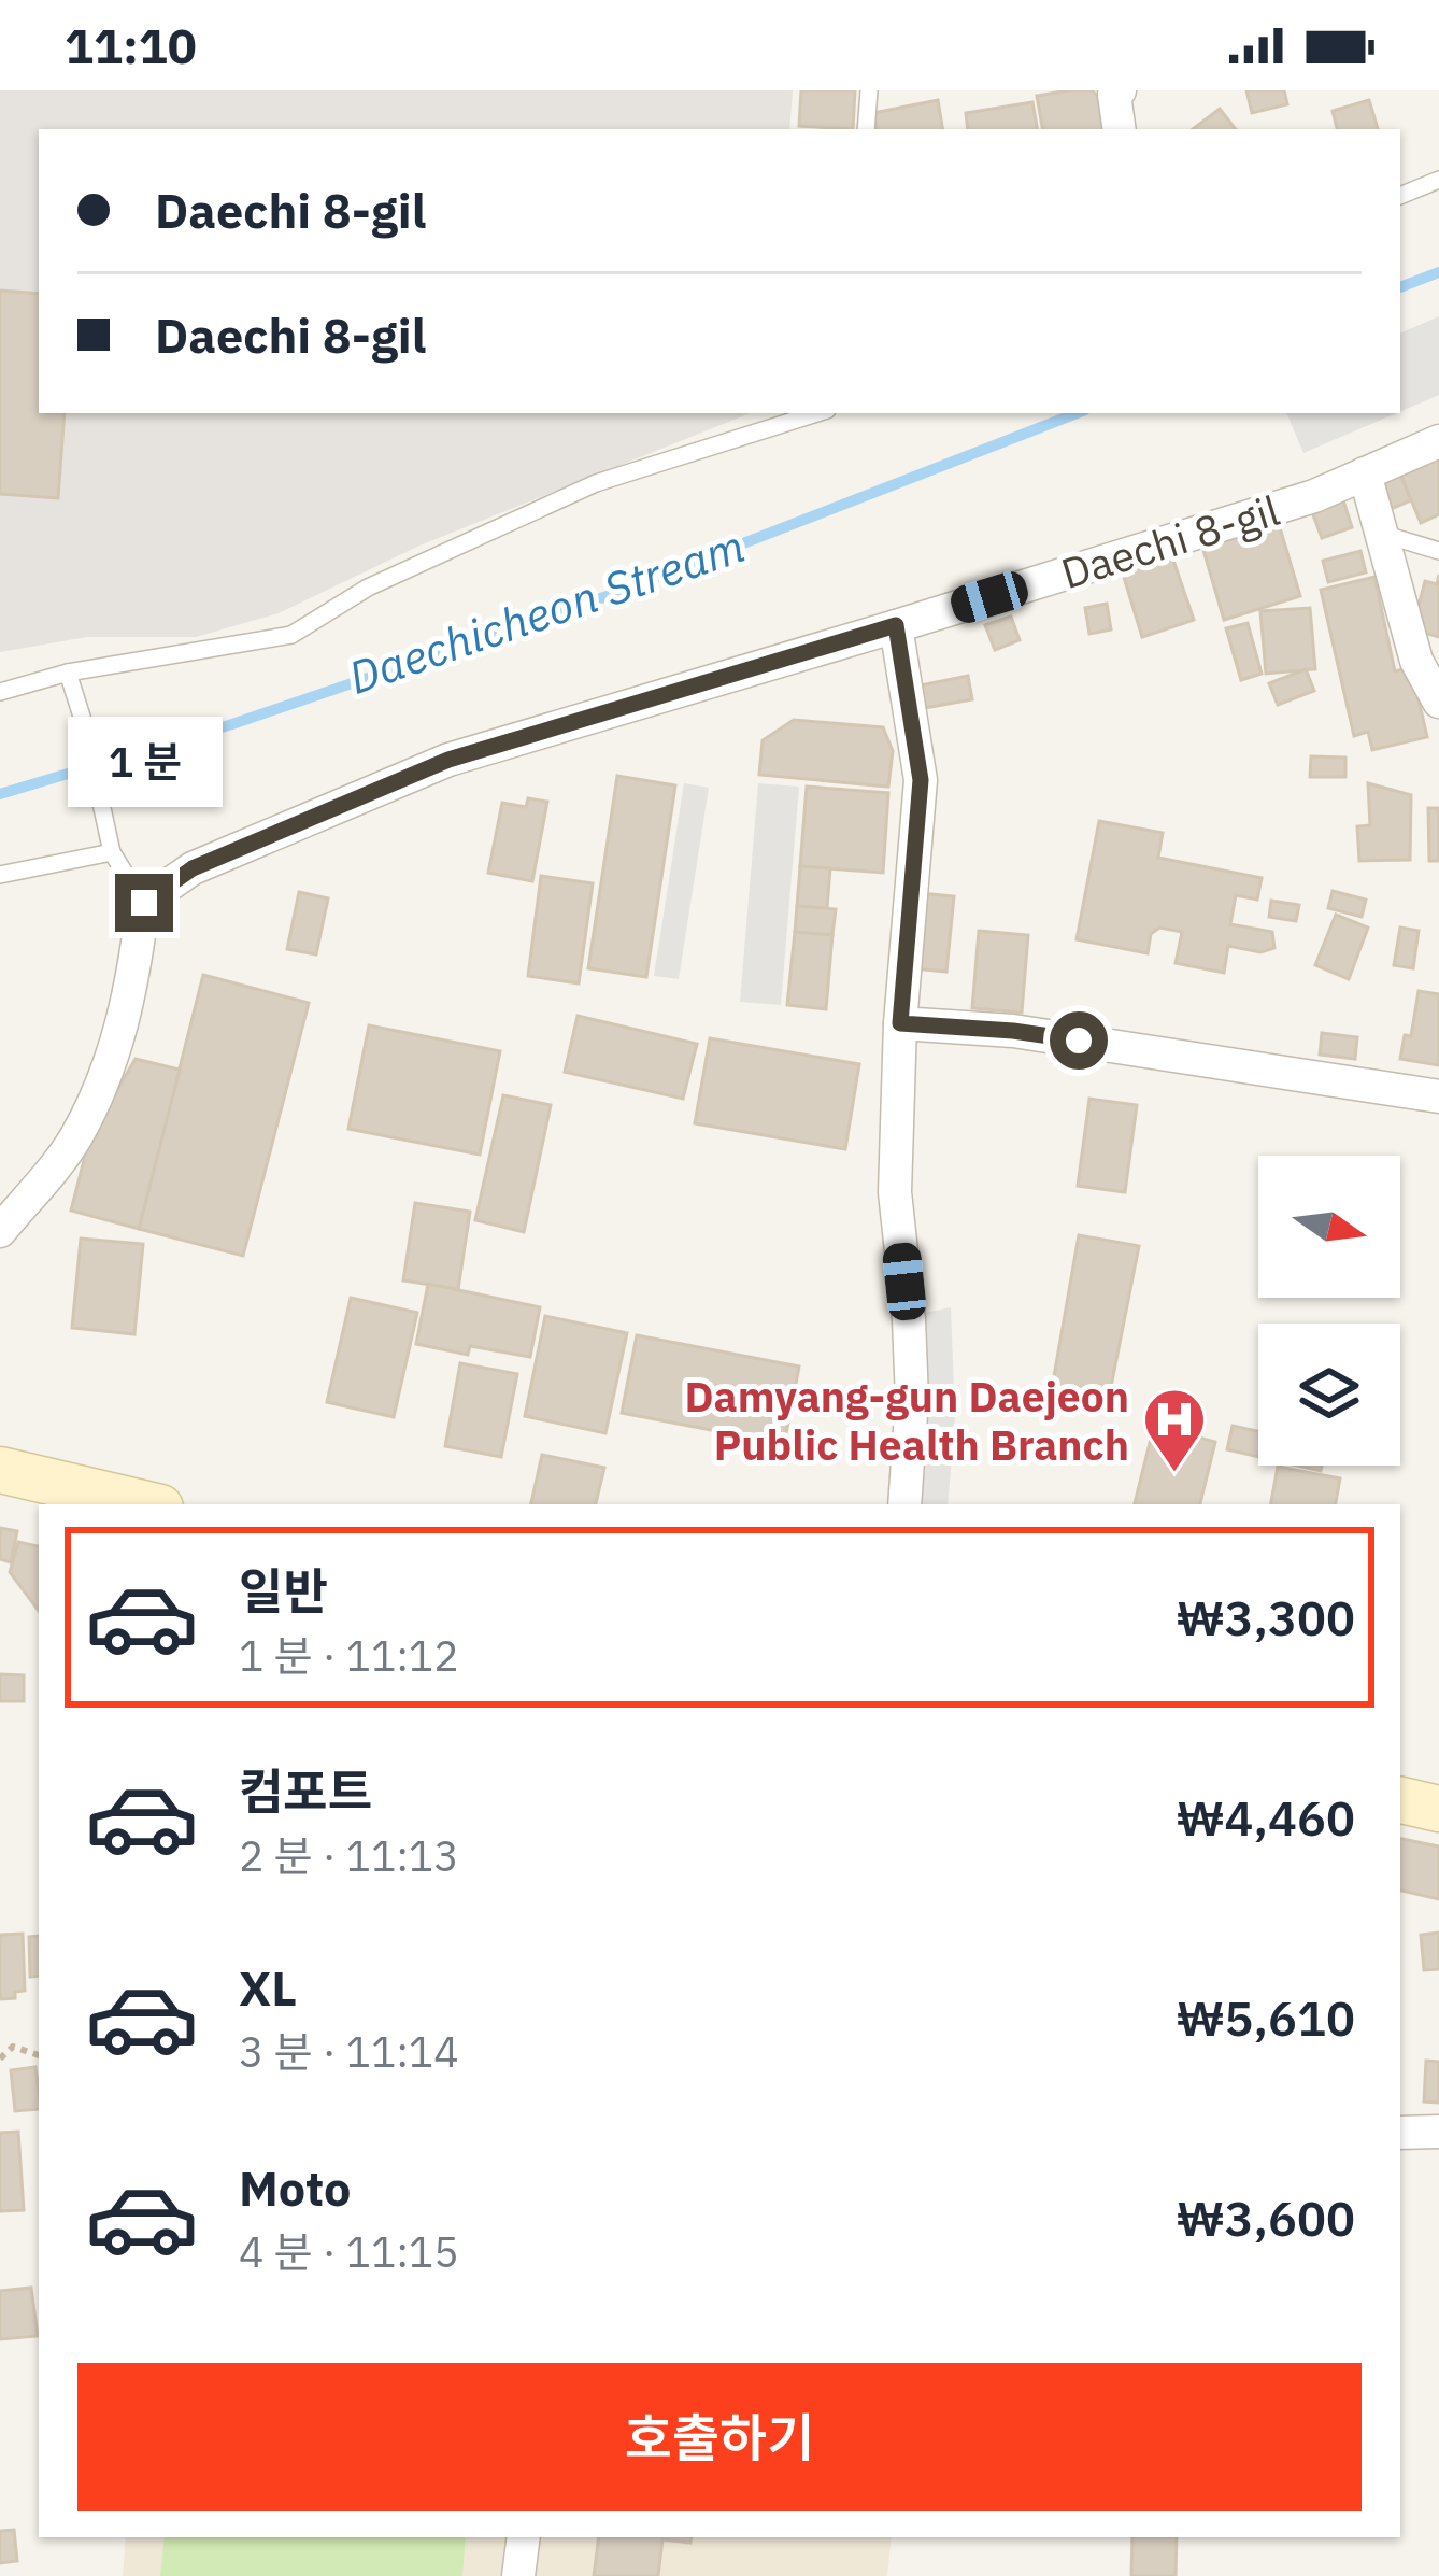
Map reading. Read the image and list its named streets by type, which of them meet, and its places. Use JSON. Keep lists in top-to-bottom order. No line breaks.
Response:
{"streets":{"street":["Daechi 8-gil"]},"water":["Daechicheon Stream"],"places":{"hospital":["Damyang-gun Daejeon Public Health Branch"]},"north":"right","page":{"status":"11:10","banner":["Daechi 8-gil","Daechi 8-gil"],"bubble":"1 분","list":[{"name":"일반","note":"1 분 · 11:12","value":"₩3,300"},{"name":"컴포트","note":"2 분 · 11:13","value":"₩4,460"},{"name":"XL","note":"3 분 · 11:14","value":"₩5,610"},{"name":"Moto","note":"4 분 · 11:15","value":"₩3,600"}],"buttons":"호출하기"}}
